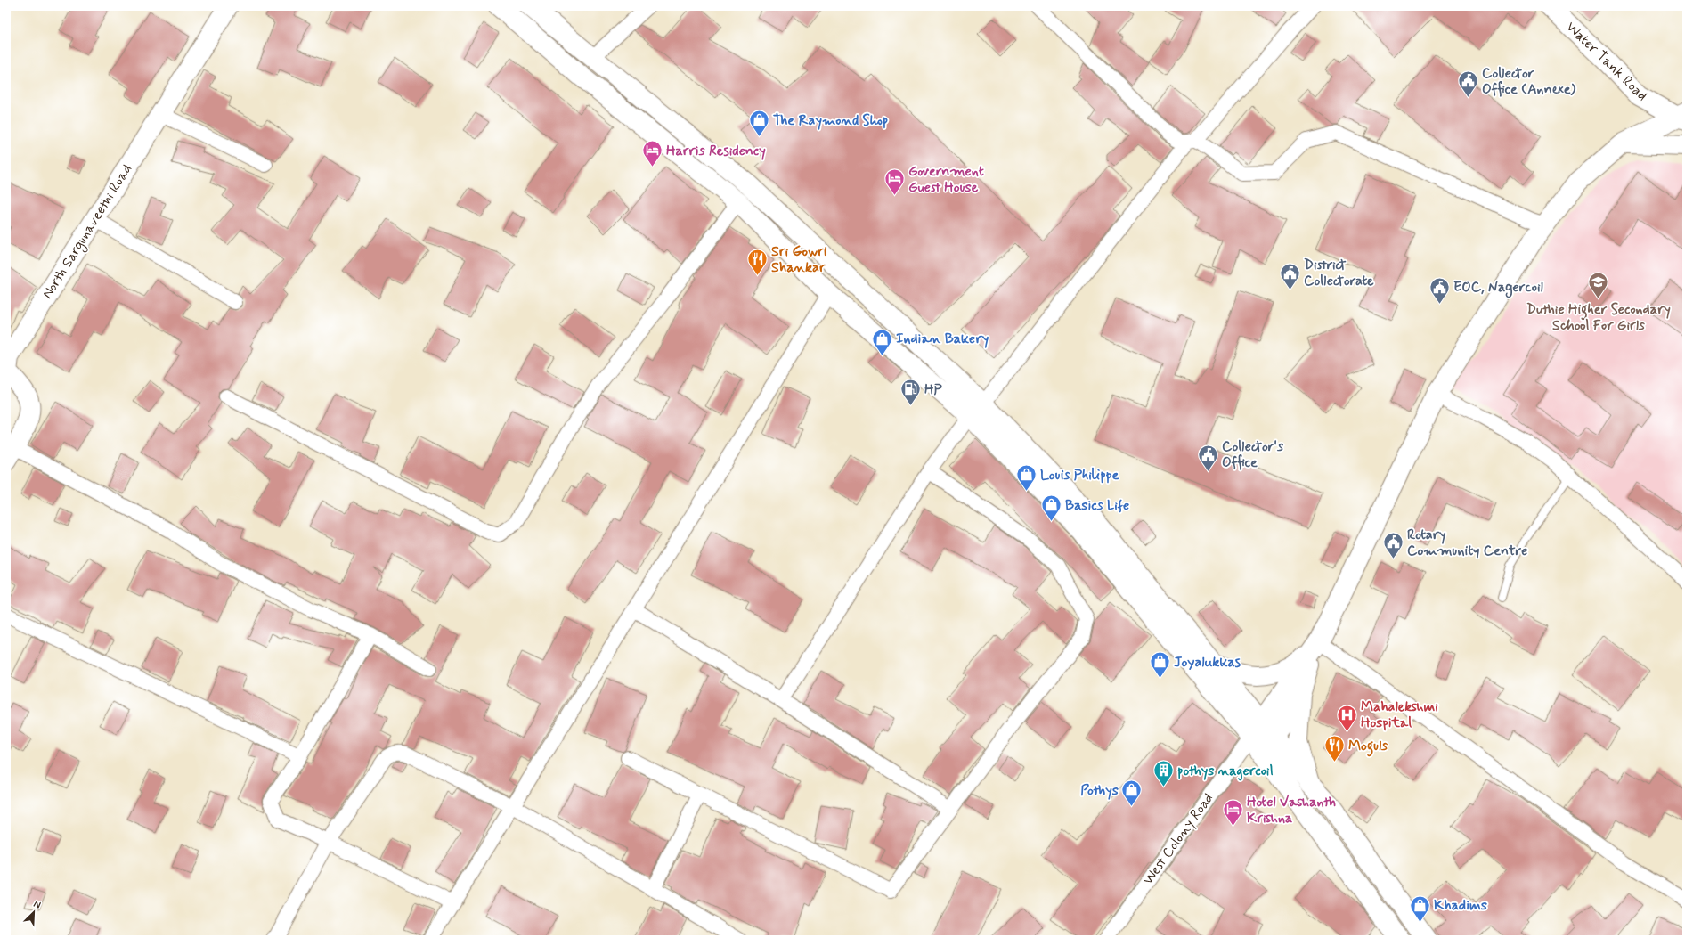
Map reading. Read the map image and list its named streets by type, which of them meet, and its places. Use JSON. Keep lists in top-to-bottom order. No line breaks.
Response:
{"streets":{"main road":["Water Tank Road","North Sargunaveethi Road"],"street":["West Colony Road"]},"places":{"public building":["Collector Office (Annexe)","District Collectorate","EOC, Nagercoil","Collector's Office","Rotary Community Centre"],"shop":["The Raymond Shop","Indian Bakery","Louis Philippe","Basics Life","Joyalukkas","Pothys","Khadims"],"hotel":["Harris Residency","Government Guest House","Hotel Vashanth Krishna"],"restaurant":["Sri Gowri Shankar","Moguls"],"school or university":["Duthie Higher Secondary School For Girls"],"fuel station":["HP"],"hospital":["Mahalekshmi Hospital"],"building":["pothys nagercoil"]},"north":"top right"}
